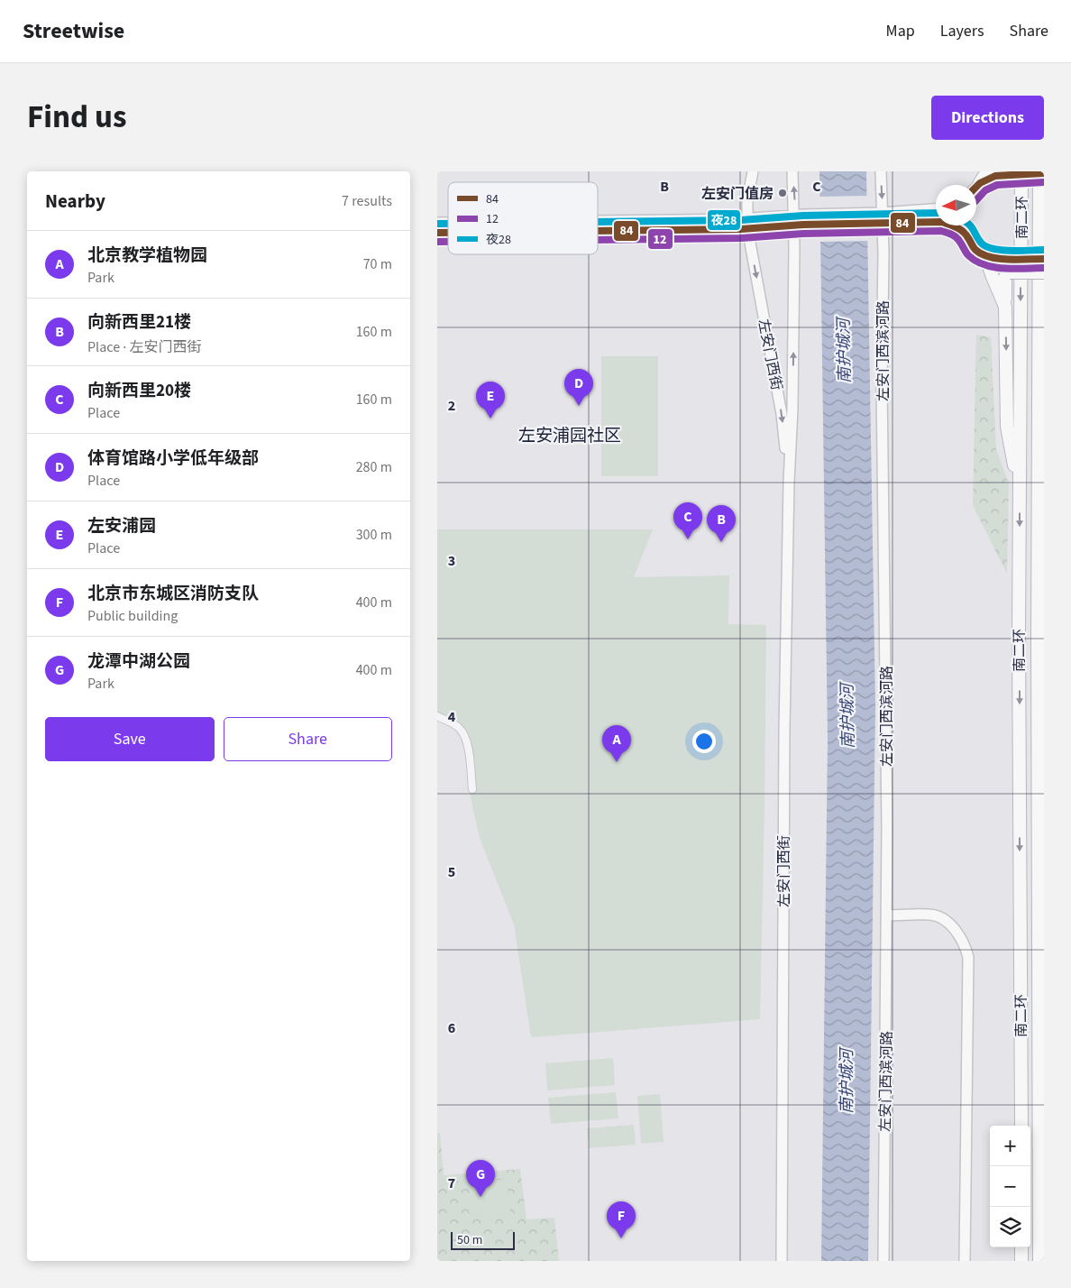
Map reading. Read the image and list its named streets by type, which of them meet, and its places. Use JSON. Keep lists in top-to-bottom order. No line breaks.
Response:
{"streets":{"highway":["南二环"],"street":["左安门西滨河路","左安门西街"]},"districts":["左安浦园社区"],"water":["南护城河"],"places":["左安门值房"],"lines":["transit line 84","transit line 12","transit line 夜28"],"legend":["84","12","夜28"],"scale_bar":"50 m","north":"left","page":{"header":"Streetwise","nav":["Map","Layers","Share"],"title":"Find us","buttons":["Directions",["Save","Share"]],"heading":["Nearby","7 results"],"list":[{"mark":"A","name":"北京教学植物园","note":"Park","value":"70 m"},{"mark":"B","name":"向新西里21楼","note":"Place · 左安门西街","value":"160 m"},{"mark":"C","name":"向新西里20楼","note":"Place","value":"160 m"},{"mark":"D","name":"体育馆路小学低年级部","note":"Place","value":"280 m"},{"mark":"E","name":"左安浦园","note":"Place","value":"300 m"},{"mark":"F","name":"北京市东城区消防支队","note":"Public building","value":"400 m"},{"mark":"G","name":"龙潭中湖公园","note":"Park","value":"400 m"}],"pins":["D","E","C","B","A","G","F"],"map_buttons":["+","−"],"scale":"50 m"},"grid":{"columns":["B","C"],"rows":["2","3","4","5","6","7"]}}
